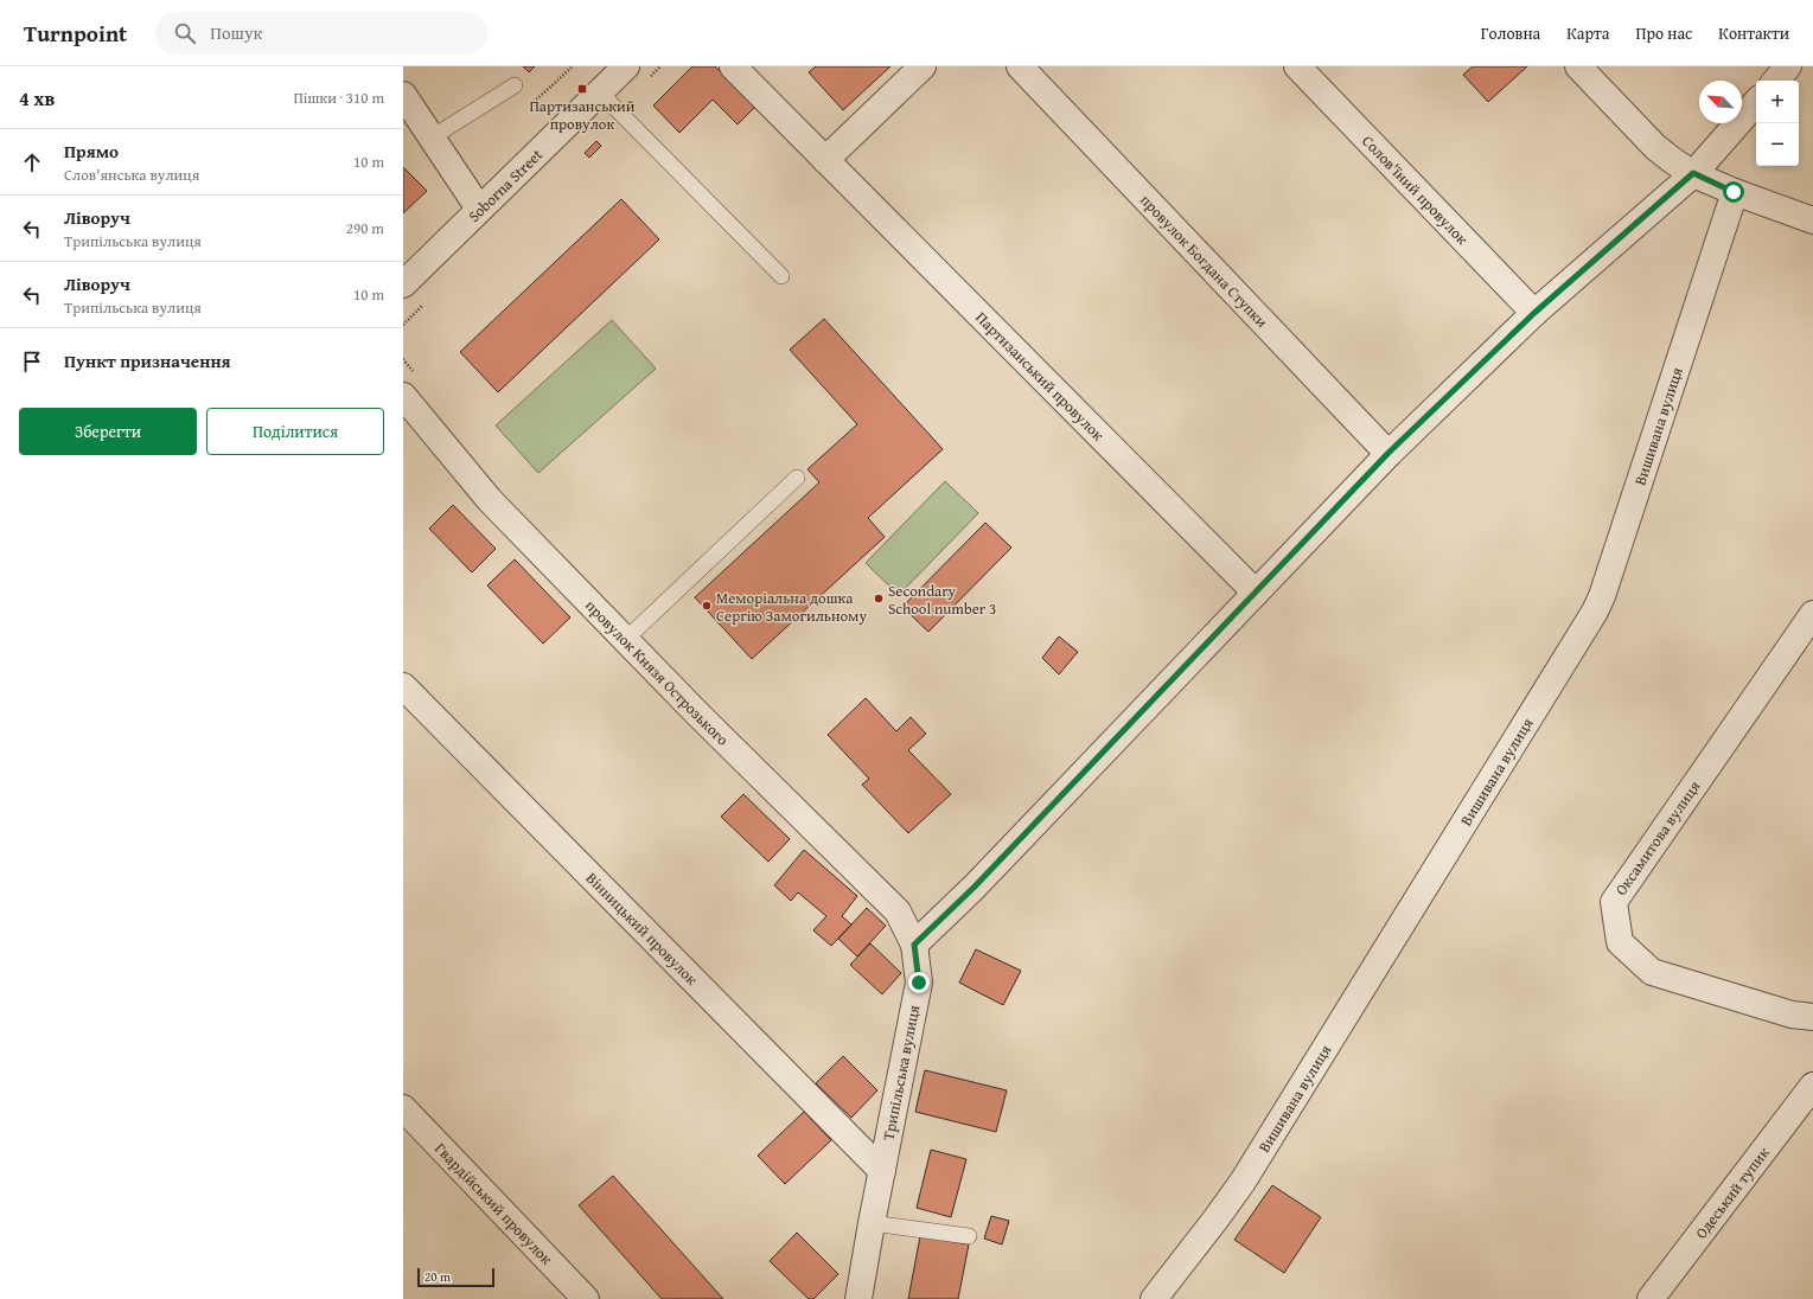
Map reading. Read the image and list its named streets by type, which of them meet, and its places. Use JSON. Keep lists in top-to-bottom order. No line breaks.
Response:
{"streets":{"street":["Soborna Street","Солов'їний провулок","провулок Богдана Ступки","Партизанський провулок","Вишивана вулиця","провулок Князя Острозького","Оксамитова вулиця","Вінницький провулок","Трипільська вулиця","Одеський тупик","Гвардійський провулок"]},"crossings":[["провулок Князя Острозького","Трипільська вулиця"],["Вінницький провулок","Трипільська вулиця"]],"places":{"transit":["Партизанський провулок"],"other":["Secondary School number 3","Меморіальна дошка Сергію Замогильному"]},"scale_bar":"20 m","north":"top left","page":{"header":"Turnpoint","search":"Пошук","nav":["Головна","Карта","Про нас","Контакти"],"heading":["4 хв","Пішки · 310 m"],"map_buttons":["+","−"],"list":[["Прямо","Слов'янська вулиця","10 m"],["Ліворуч","Трипільська вулиця","290 m"],["Ліворуч","Трипільська вулиця","10 m"],"Пункт призначення"],"buttons":["Зберегти","Поділитися"],"scale":"20 m"}}
